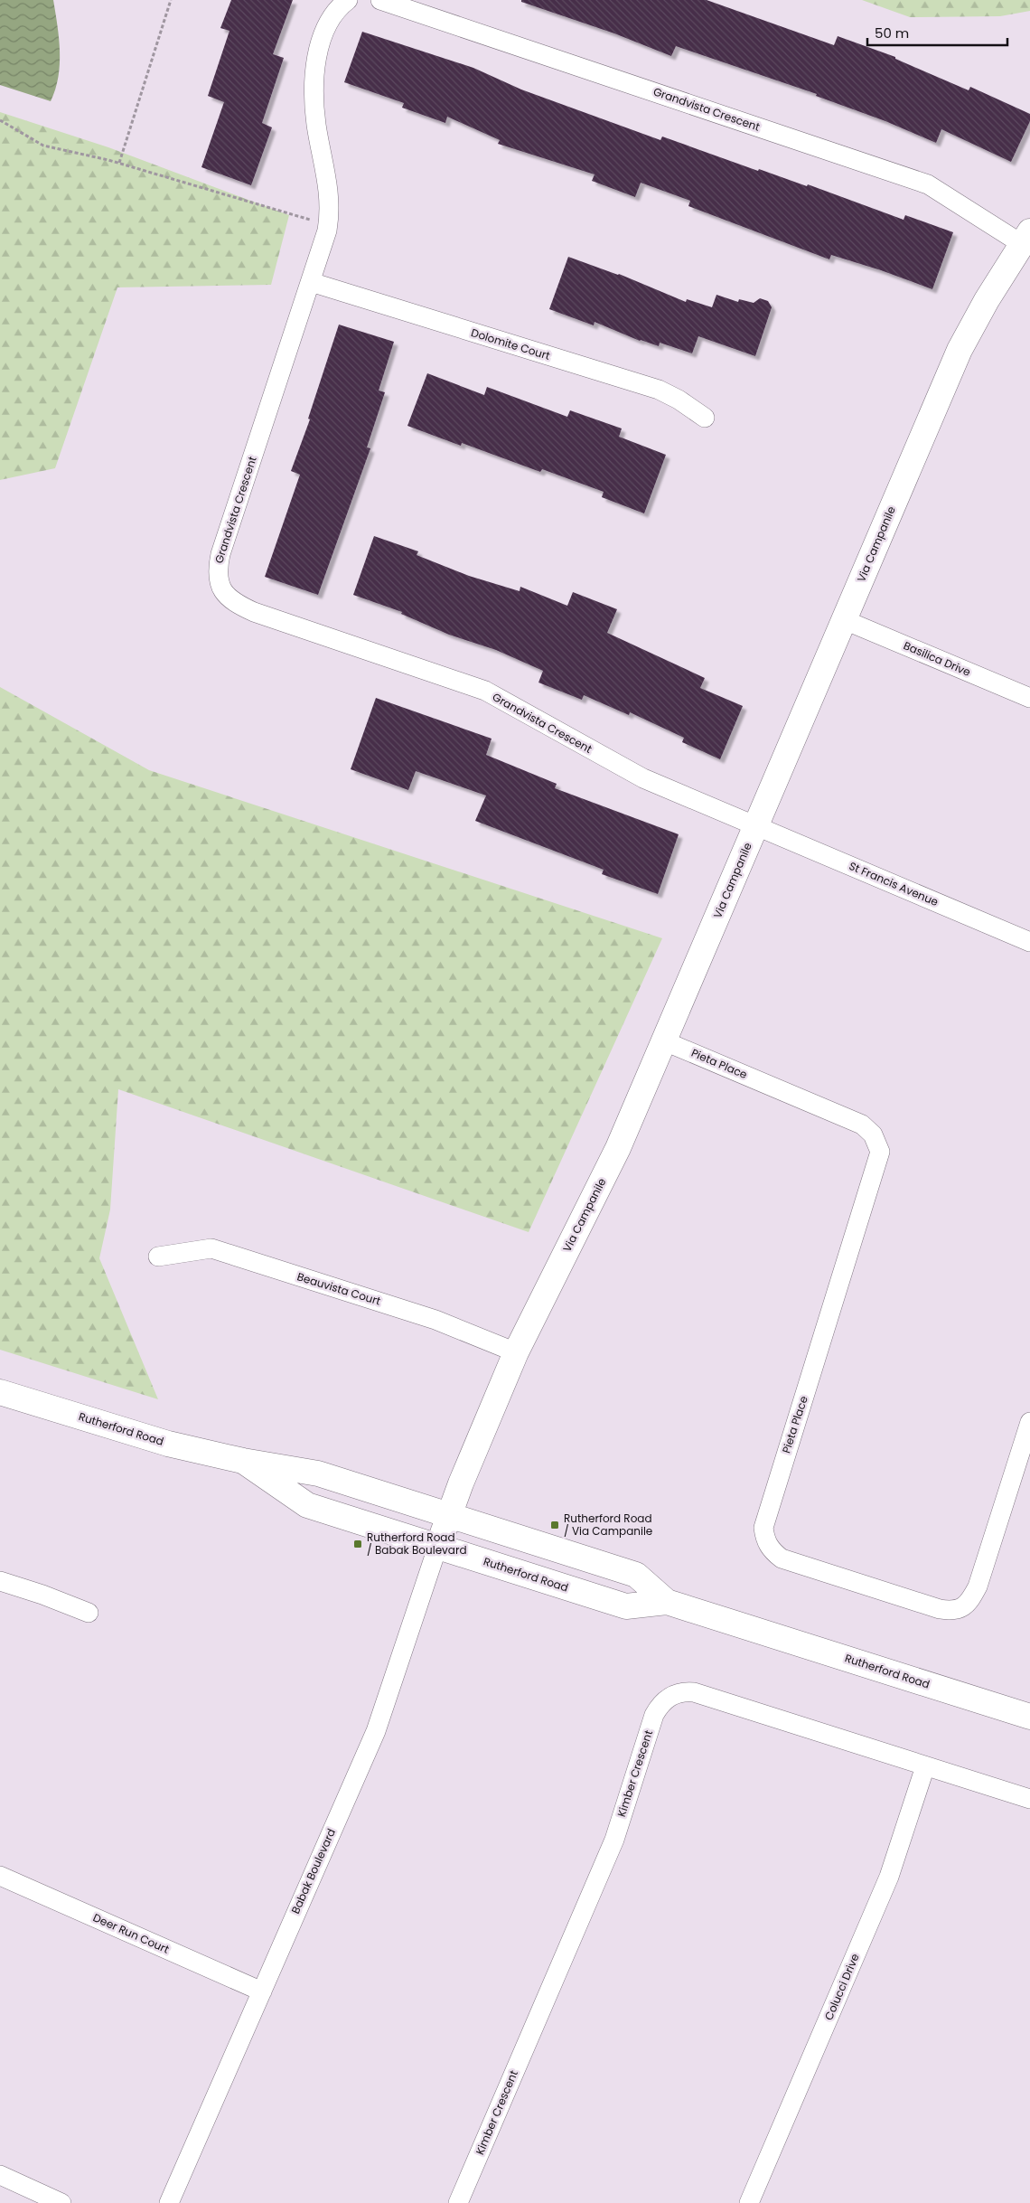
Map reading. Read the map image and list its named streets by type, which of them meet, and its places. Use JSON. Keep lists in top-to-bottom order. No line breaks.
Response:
{"streets":{"main road":["Via Campanile","Rutherford Road"],"street":["Grandvista Crescent","Dolomite Court","Basilica Drive","St Francis Avenue","Pieta Place","Beauvista Court","Kimber Crescent","Babak Boulevard","Deer Run Court","Colucci Drive"]},"crossings":[["Grandvista Crescent","Dolomite Court"],["Grandvista Crescent","Via Campanile"],["Grandvista Crescent","St Francis Avenue"],["Via Campanile","Basilica Drive"],["Via Campanile","St Francis Avenue"],["Via Campanile","Pieta Place"],["Via Campanile","Beauvista Court"],["Via Campanile","Rutherford Road"],["Via Campanile","Babak Boulevard"],["Rutherford Road","Babak Boulevard"],["Kimber Crescent","Colucci Drive"],["Babak Boulevard","Deer Run Court"]],"places":{"transit":["Rutherford Road / Via Campanile","Rutherford Road / Babak Boulevard"]},"scale_bar":"50 m"}
